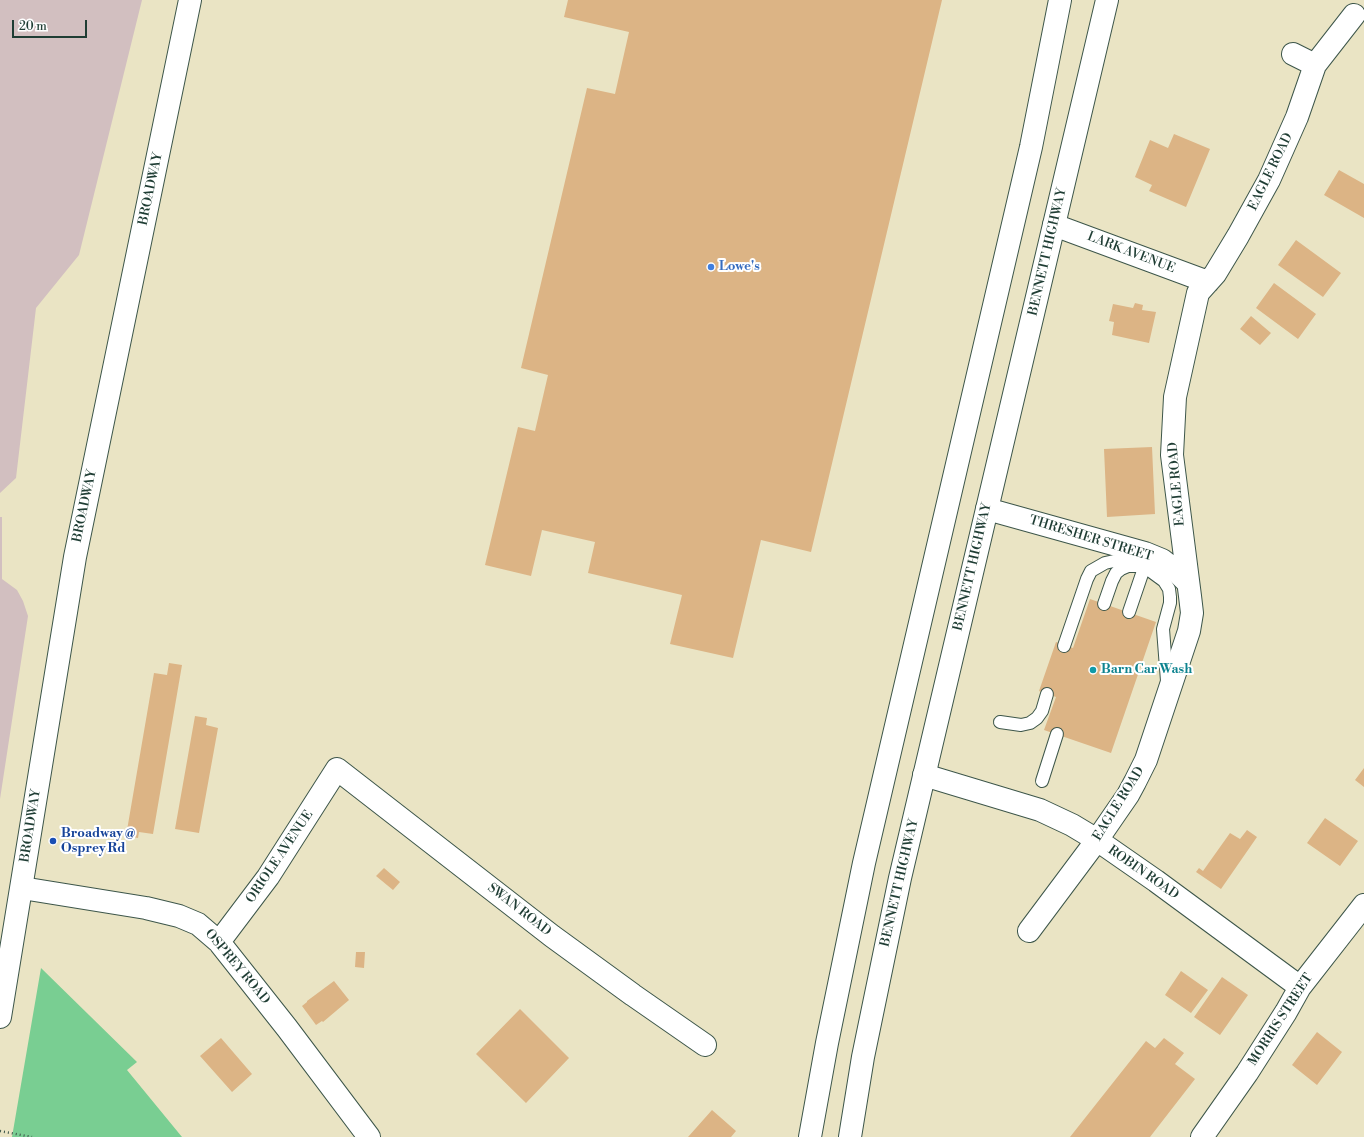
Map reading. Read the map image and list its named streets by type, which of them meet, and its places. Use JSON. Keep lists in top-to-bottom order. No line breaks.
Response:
{"streets":{"main road":["EAGLE ROAD","BROADWAY","BENNETT HIGHWAY","LARK AVENUE","THRESHER STREET","ORIOLE AVENUE","ROBIN ROAD","SWAN ROAD","OSPREY ROAD","MORRIS STREET"]},"crossings":[["EAGLE ROAD","LARK AVENUE"],["EAGLE ROAD","THRESHER STREET"],["EAGLE ROAD","ROBIN ROAD"],["BROADWAY","OSPREY ROAD"],["BENNETT HIGHWAY","LARK AVENUE"],["BENNETT HIGHWAY","THRESHER STREET"],["BENNETT HIGHWAY","ROBIN ROAD"],["ORIOLE AVENUE","SWAN ROAD"],["ORIOLE AVENUE","OSPREY ROAD"],["ROBIN ROAD","MORRIS STREET"]],"places":["Lowe's","Barn Car Wash","Broadway @ Osprey Rd"],"scale_bar":"20 m"}
